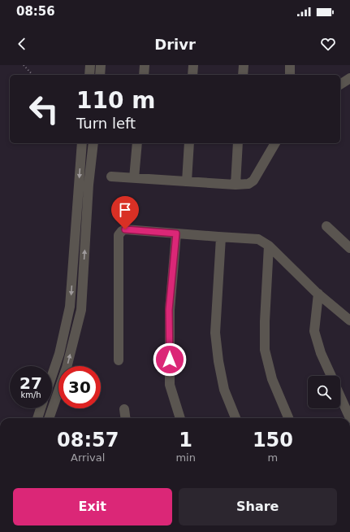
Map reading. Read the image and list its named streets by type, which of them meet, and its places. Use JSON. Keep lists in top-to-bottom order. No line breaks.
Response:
{"page":{"status":"08:56","header":"Drivr","turn":["110 m","Turn left"],"speed":"27 km/h","limit":"30","eta":["08:57","Arrival","1","min","150","m"],"buttons":["Exit","Share"]}}
